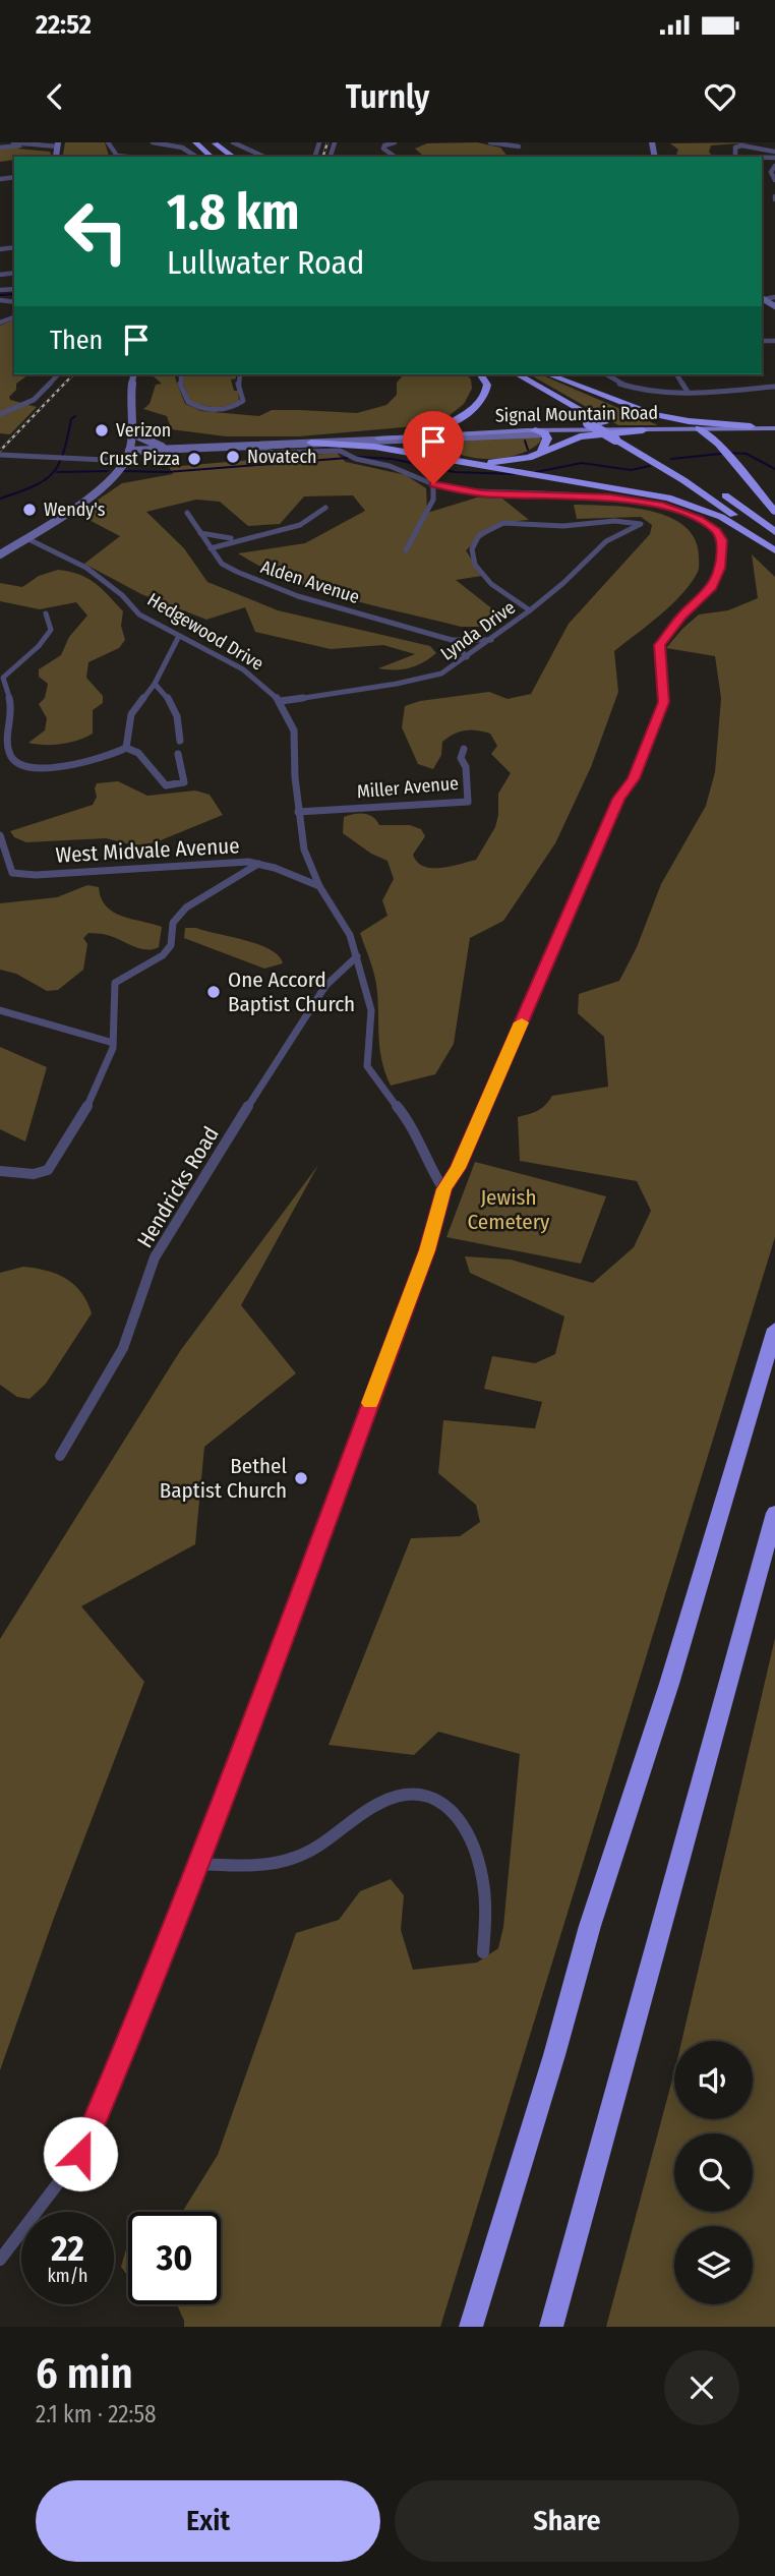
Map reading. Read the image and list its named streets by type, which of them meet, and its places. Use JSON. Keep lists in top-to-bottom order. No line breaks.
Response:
{"streets":{"main road":["Signal Mountain Road"],"street":["Alden Avenue","Lynda Drive","Hedgewood Drive","Miller Avenue","West Midvale Avenue","Hendricks Road"]},"crossings":[["Alden Avenue","Lynda Drive"],["Lynda Drive","Hedgewood Drive"],["Hedgewood Drive","Miller Avenue"],["Hedgewood Drive","West Midvale Avenue"],["Hedgewood Drive","Hendricks Road"]],"parks":["Jewish Cemetery"],"places":["Verizon","Novatech","Crust Pizza","Wendy's","One Accord Baptist Church","Bethel Baptist Church"],"page":{"status":"22:52","header":"Turnly","turn":["1.8 km","Lullwater Road"],"then":"Then","speed":"22 km/h","limit":"30","heading":["6 min","2.1 km · 22:58"],"buttons":["Exit","Share"]}}
